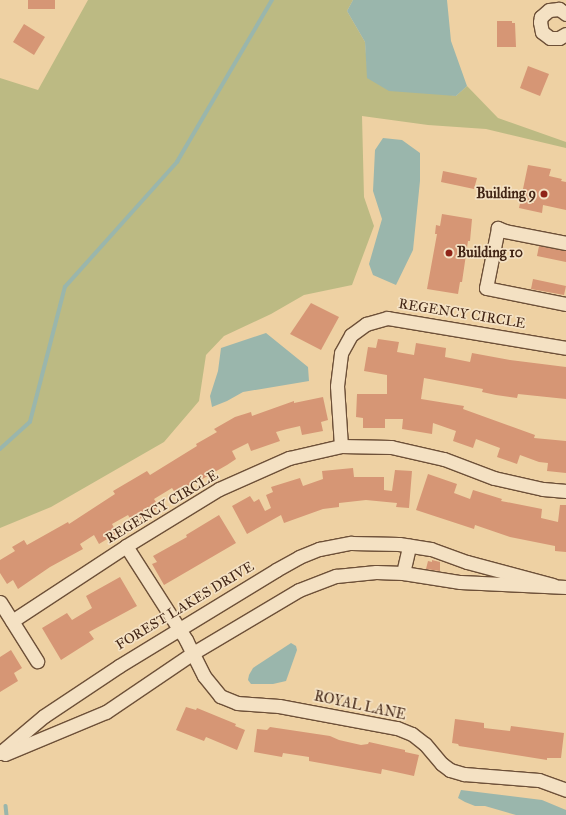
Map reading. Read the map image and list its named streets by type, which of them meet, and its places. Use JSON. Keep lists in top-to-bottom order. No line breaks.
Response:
{"streets":{"street":["REGENCY CIRCLE","FOREST LAKES DRIVE","ROYAL LANE"]},"crossings":[["REGENCY CIRCLE","ROYAL LANE"],["FOREST LAKES DRIVE","ROYAL LANE"]],"places":["Building 9","Building 10"]}
